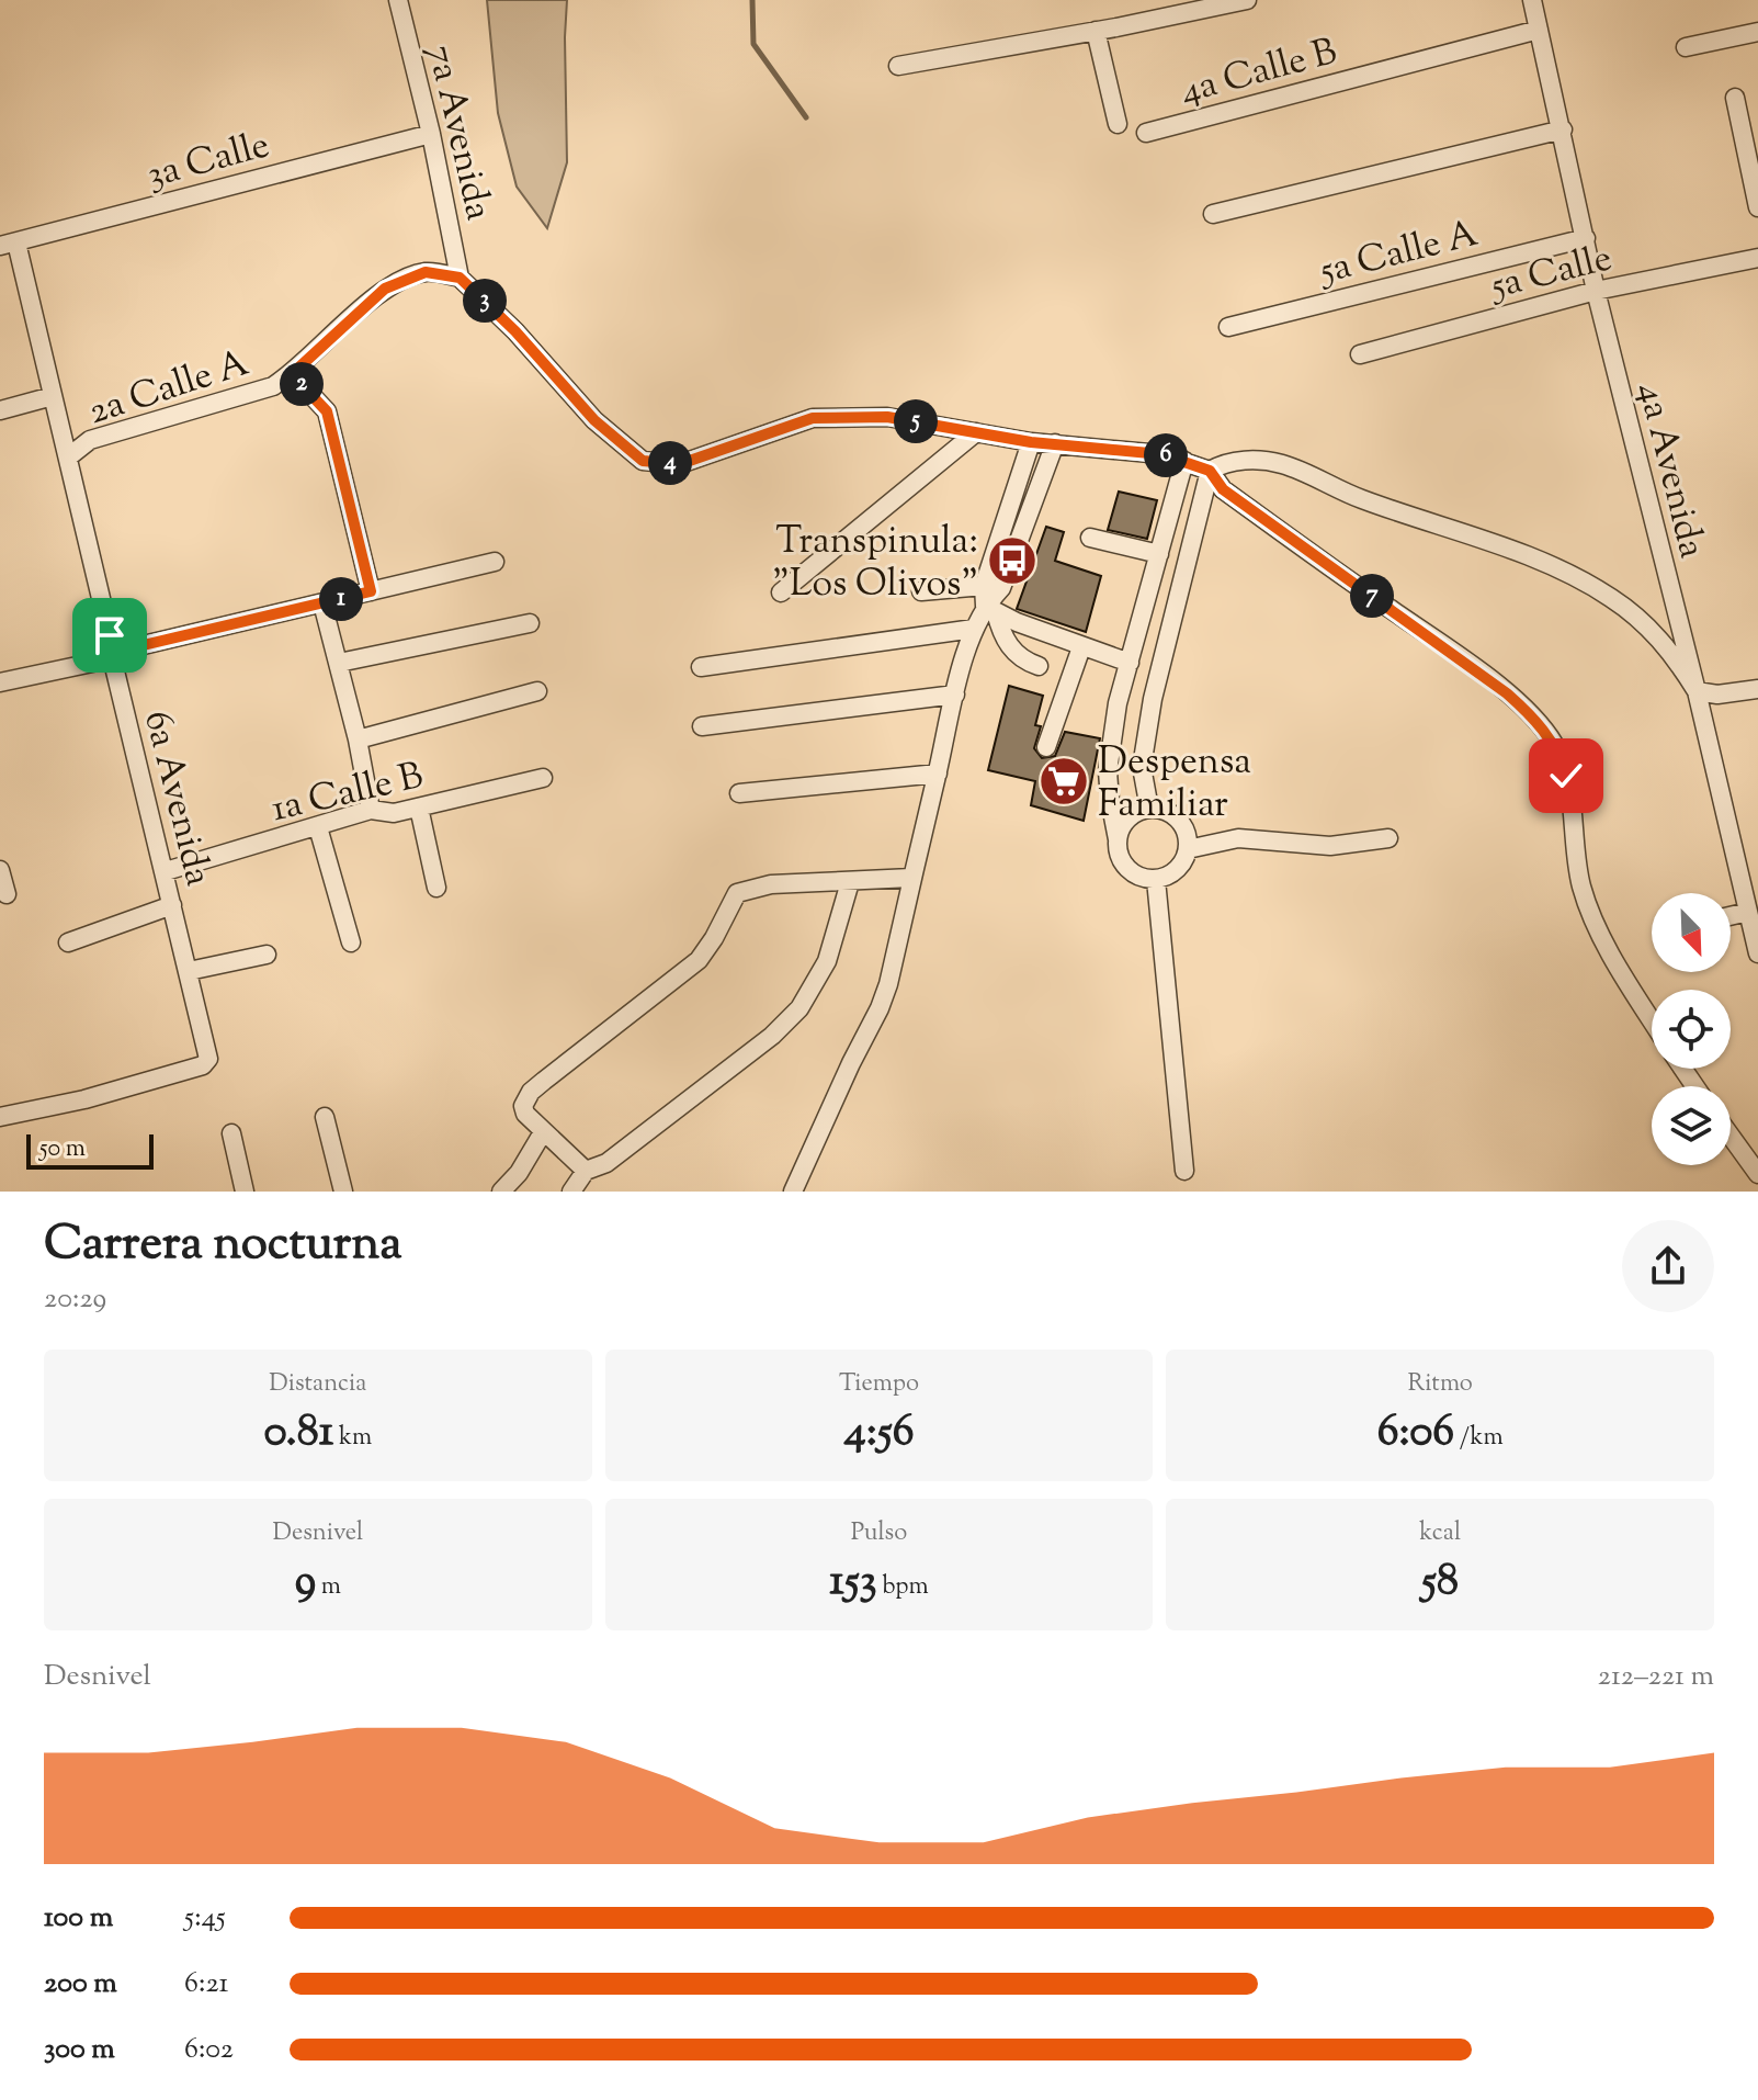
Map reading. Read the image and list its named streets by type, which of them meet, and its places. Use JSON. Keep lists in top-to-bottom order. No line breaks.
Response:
{"streets":{"street":["4a Calle B","7a Avenida","3a Calle","5a Calle A","5a Calle","2a Calle A","4a Avenida","1a Calle B","6a Avenida"]},"crossings":[["4a Calle B","4a Avenida"],["7a Avenida","3a Calle"],["7a Avenida","2a Calle A"],["3a Calle","6a Avenida"],["5a Calle A","4a Avenida"],["5a Calle","4a Avenida"],["2a Calle A","6a Avenida"],["1a Calle B","6a Avenida"]],"places":{"bus stop":["Transpinula: \"Los Olivos\""],"supermarket":["Despensa Familiar"]},"scale_bar":"50 m","north":"bottom right","page":{"pins":["3","2","5","6","4","7","1"],"scale":"50 m","heading":["Carrera nocturna","20:29"],"stats":[["Distancia","0.81 km"],["Tiempo","4:56"],["Ritmo","6:06 /km"],["Desnivel","9 m"],["Pulso","153 bpm"],["kcal","58"]],"chart":["Desnivel","212–221 m"],"list":[{"name":"100 m","note":"5:45"},{"name":"200 m","note":"6:21"},{"name":"300 m","note":"6:02"}]}}
